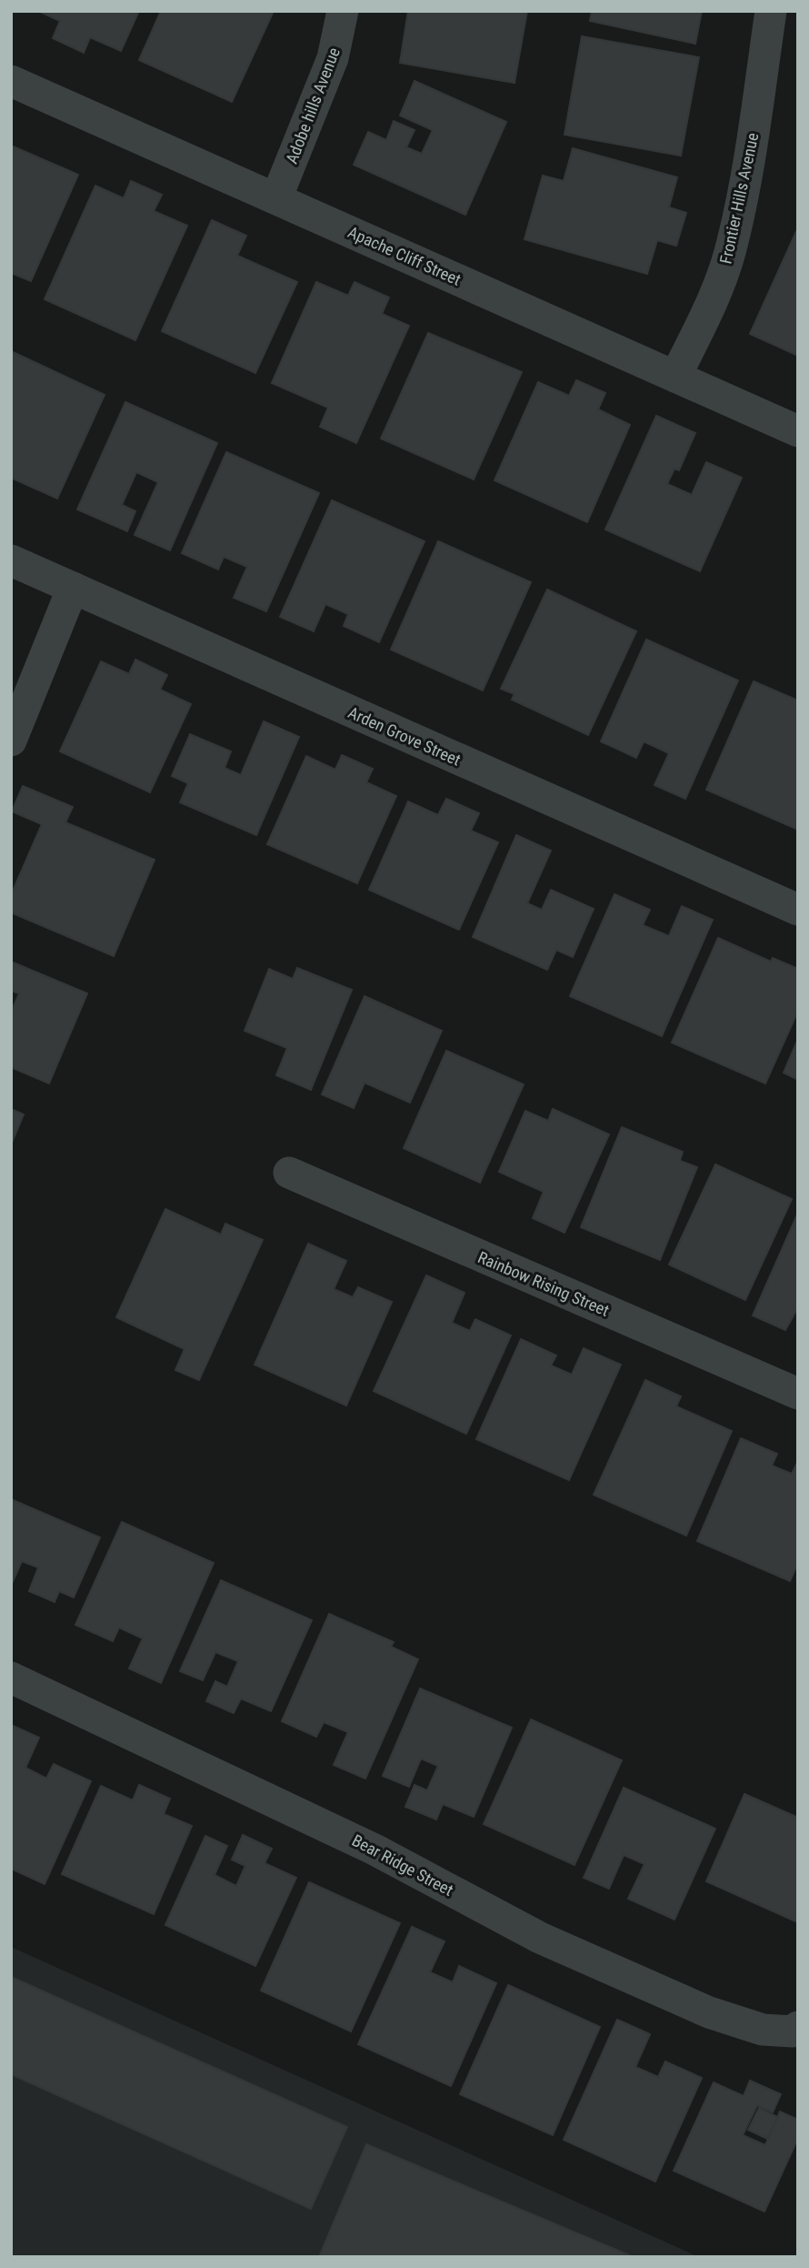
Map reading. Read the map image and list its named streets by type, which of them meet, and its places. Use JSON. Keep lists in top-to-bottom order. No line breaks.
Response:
{"streets":{"street":["Adobe hills Avenue","Frontier Hills Avenue","Apache Cliff Street","Arden Grove Street","Rainbow Rising Street","Bear Ridge Street"]},"crossings":[["Adobe hills Avenue","Apache Cliff Street"],["Frontier Hills Avenue","Apache Cliff Street"]]}
